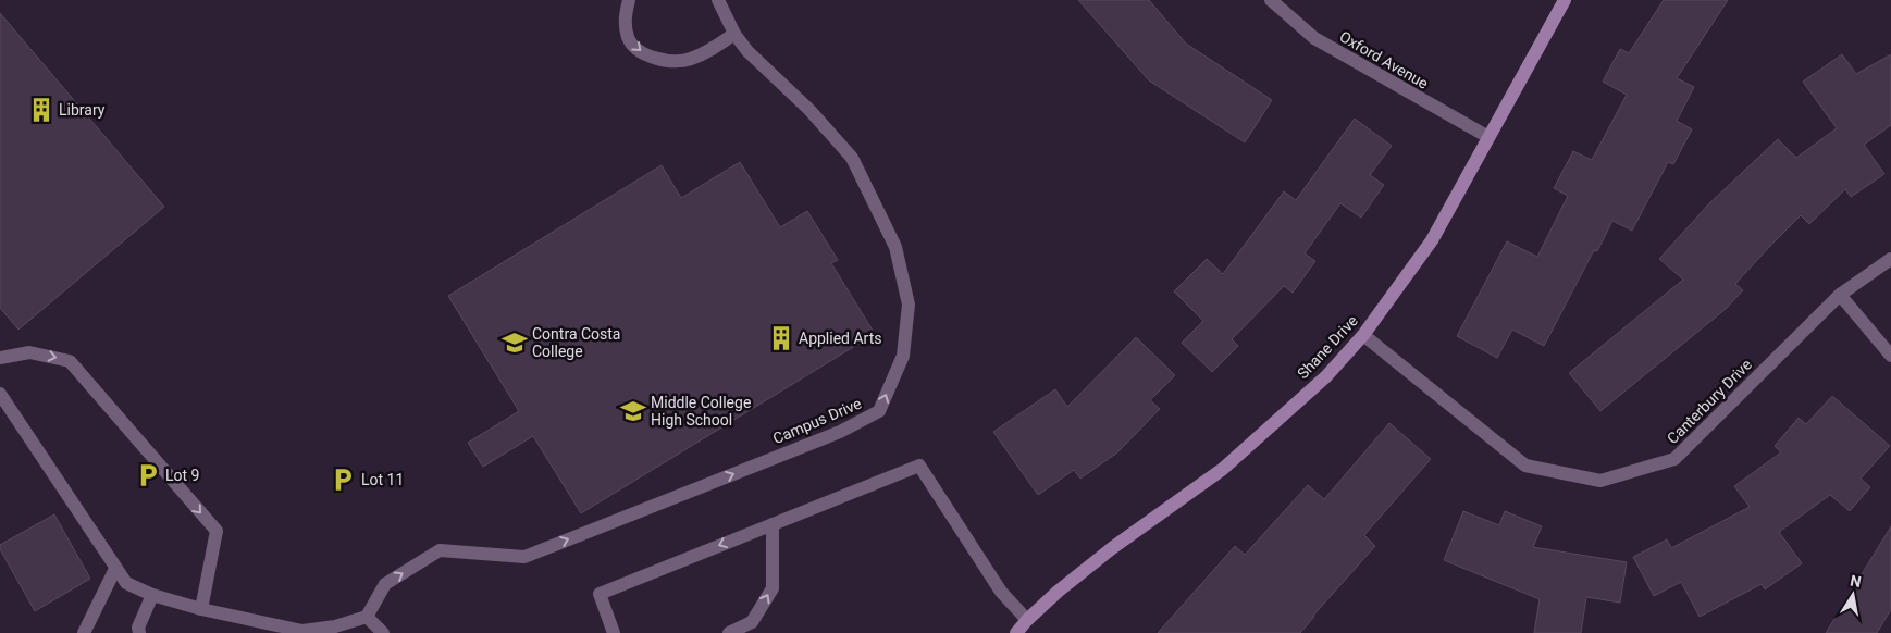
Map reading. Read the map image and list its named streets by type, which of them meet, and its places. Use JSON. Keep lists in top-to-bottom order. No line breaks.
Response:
{"streets":{"street":["Oxford Avenue","Shane Drive","Canterbury Drive","Campus Drive"]},"crossings":[["Oxford Avenue","Shane Drive"],["Shane Drive","Canterbury Drive"]],"places":{"building":["Library","Applied Arts"],"school or university":["Contra Costa College","Middle College High School"],"parking":["Lot 9","Lot 11"]},"north":"top"}
